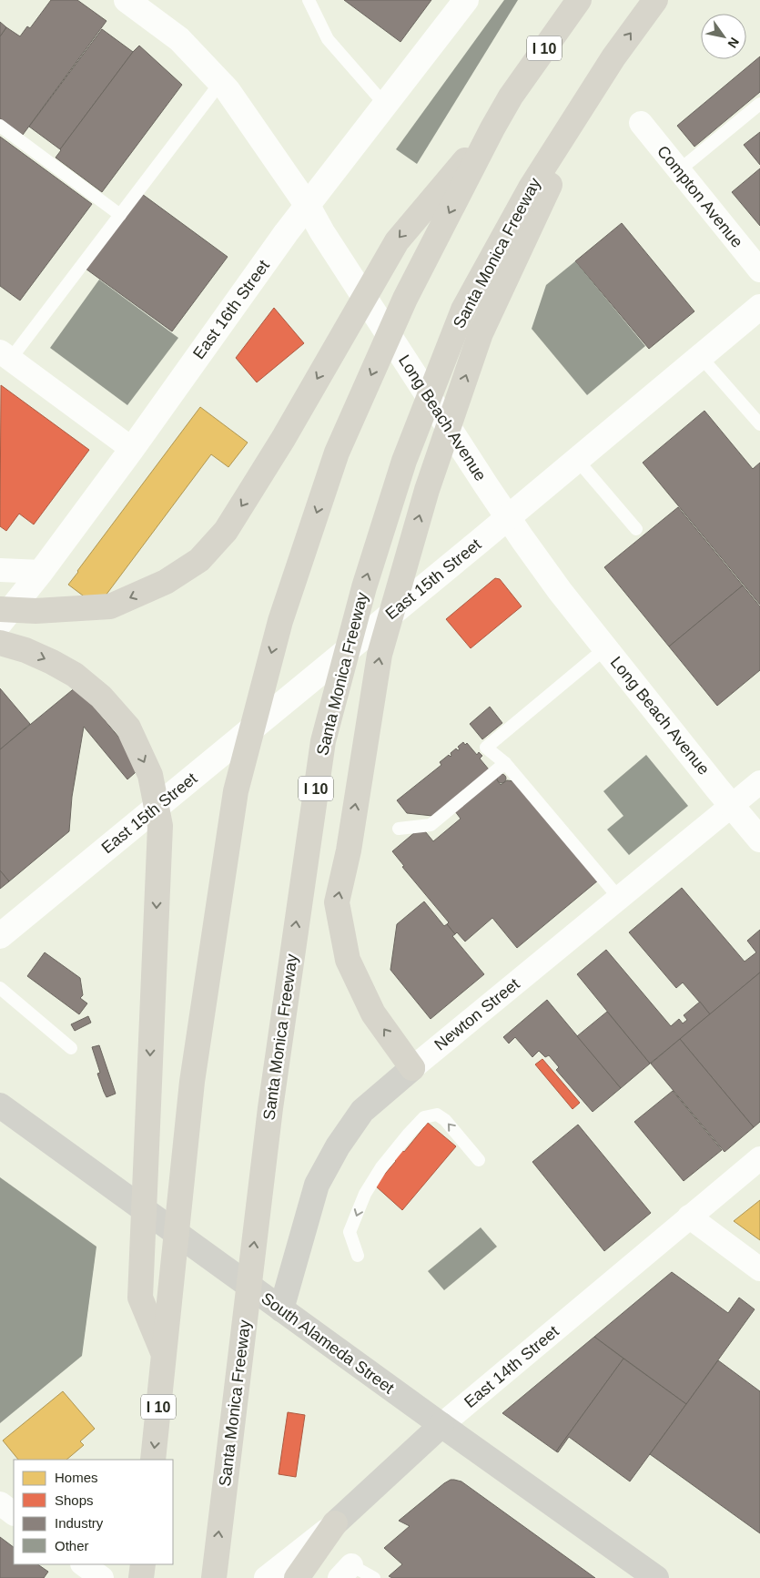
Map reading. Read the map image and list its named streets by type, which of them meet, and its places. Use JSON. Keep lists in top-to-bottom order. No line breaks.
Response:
{"streets":{"highway":["I 10","Santa Monica Freeway"],"main road":["Newton Street","South Alameda Street","East 14th Street"],"street":["Compton Avenue","East 16th Street","Long Beach Avenue","East 15th Street"]},"crossings":[["East 16th Street","Long Beach Avenue"],["Long Beach Avenue","East 15th Street"],["Long Beach Avenue","Newton Street"],["Newton Street","South Alameda Street"],["South Alameda Street","East 14th Street"]],"legend":["Homes","Shops","Industry","Other"],"north":"bottom right"}
